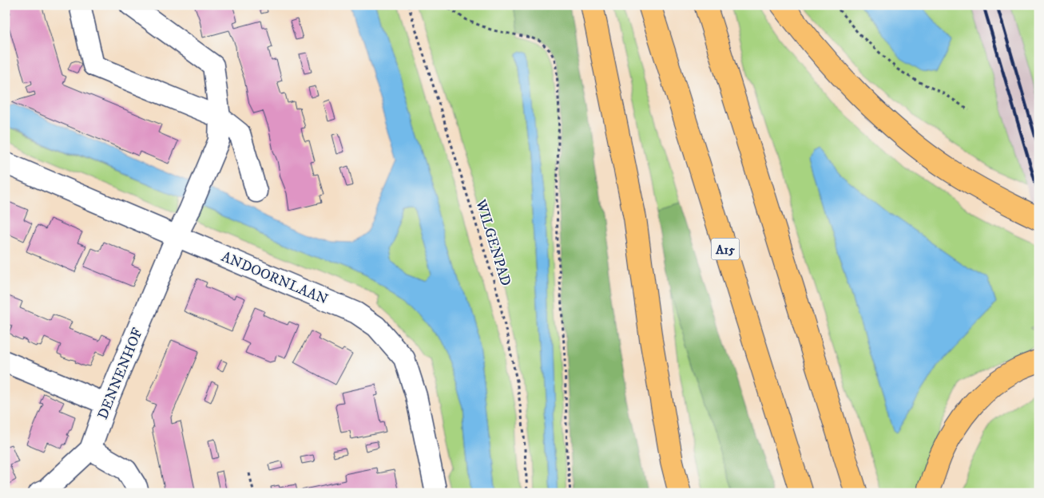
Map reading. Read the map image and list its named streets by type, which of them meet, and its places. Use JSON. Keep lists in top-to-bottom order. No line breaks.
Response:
{"streets":{"highway":["A15"],"street":["ANDOORNLAAN","DENNENHOF"],"path":["WILGENPAD"]},"crossings":[["ANDOORNLAAN","DENNENHOF"]]}
